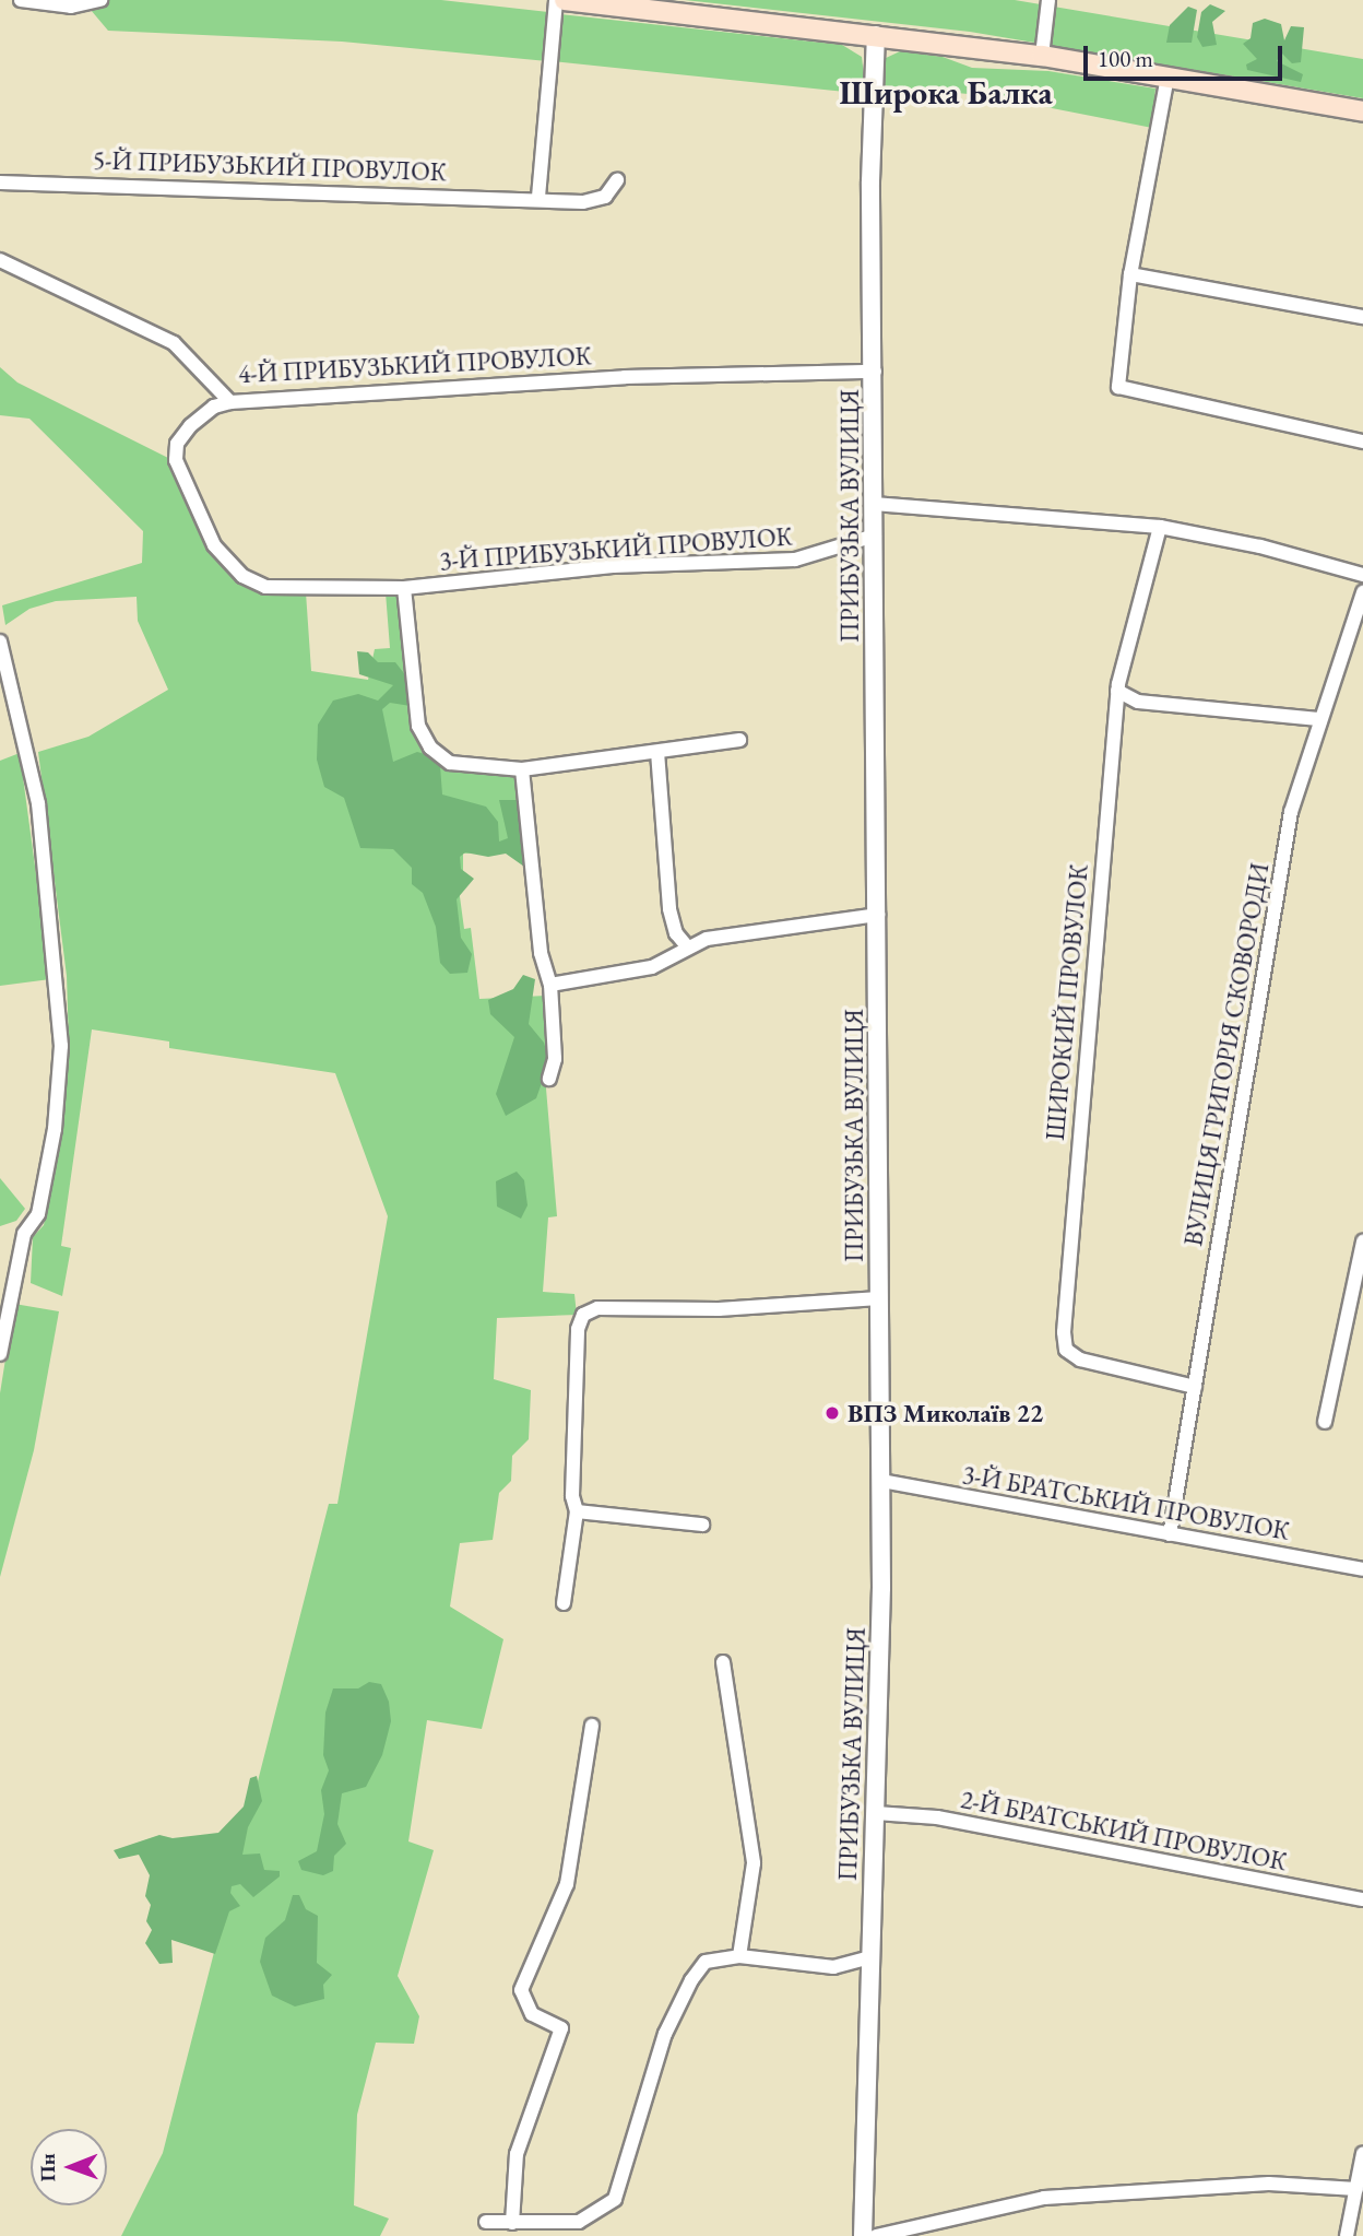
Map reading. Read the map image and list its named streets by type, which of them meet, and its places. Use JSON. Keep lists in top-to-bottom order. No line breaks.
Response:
{"streets":{"street":["5-Й ПРИБУЗЬКИЙ ПРОВУЛОК","4-Й ПРИБУЗЬКИЙ ПРОВУЛОК","ПРИБУЗЬКА ВУЛИЦЯ","3-Й ПРИБУЗЬКИЙ ПРОВУЛОК","ШИРОКИЙ ПРОВУЛОК","ВУЛИЦЯ ГРИГОРІЯ СКОВОРОДИ","3-Й БРАТСЬКИЙ ПРОВУЛОК","2-Й БРАТСЬКИЙ ПРОВУЛОК"]},"crossings":[["4-Й ПРИБУЗЬКИЙ ПРОВУЛОК","ПРИБУЗЬКА ВУЛИЦЯ"],["4-Й ПРИБУЗЬКИЙ ПРОВУЛОК","3-Й ПРИБУЗЬКИЙ ПРОВУЛОК"],["ПРИБУЗЬКА ВУЛИЦЯ","3-Й ПРИБУЗЬКИЙ ПРОВУЛОК"],["ПРИБУЗЬКА ВУЛИЦЯ","3-Й БРАТСЬКИЙ ПРОВУЛОК"],["ПРИБУЗЬКА ВУЛИЦЯ","2-Й БРАТСЬКИЙ ПРОВУЛОК"],["ШИРОКИЙ ПРОВУЛОК","ВУЛИЦЯ ГРИГОРІЯ СКОВОРОДИ"],["ВУЛИЦЯ ГРИГОРІЯ СКОВОРОДИ","3-Й БРАТСЬКИЙ ПРОВУЛОК"]],"districts":["Широка Балка"],"places":["ВПЗ Миколаїв 22"],"scale_bar":"100 m","north":"left"}
